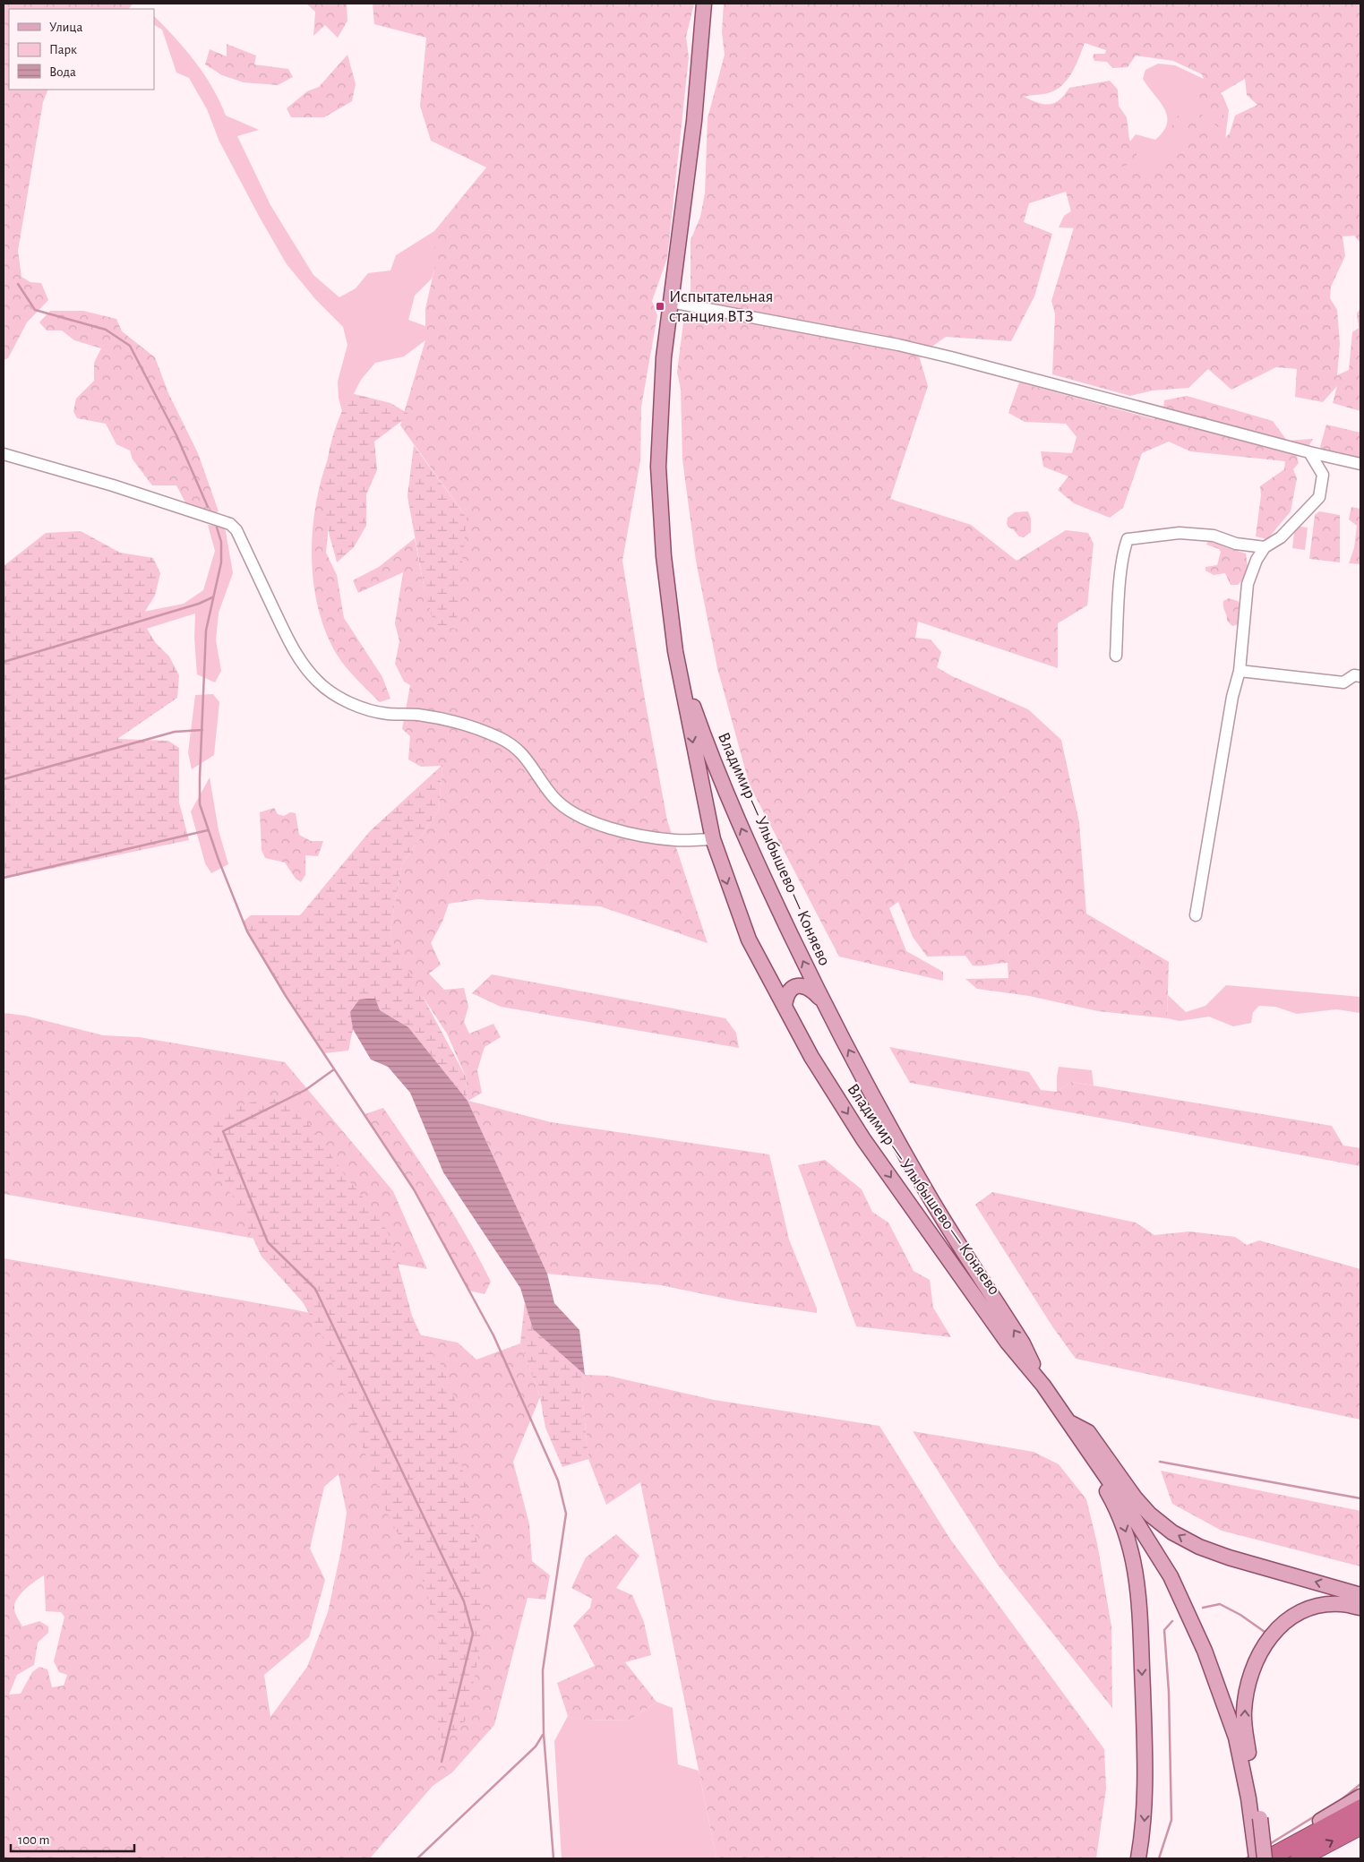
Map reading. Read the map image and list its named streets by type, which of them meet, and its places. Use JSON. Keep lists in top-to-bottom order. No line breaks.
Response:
{"streets":{"main road":["Владимир — Улыбышево — Коняево"]},"places":{"transit":["Испытательная станция ВТЗ"]},"legend":["Улица","Парк","Вода"],"scale_bar":"100 m"}
